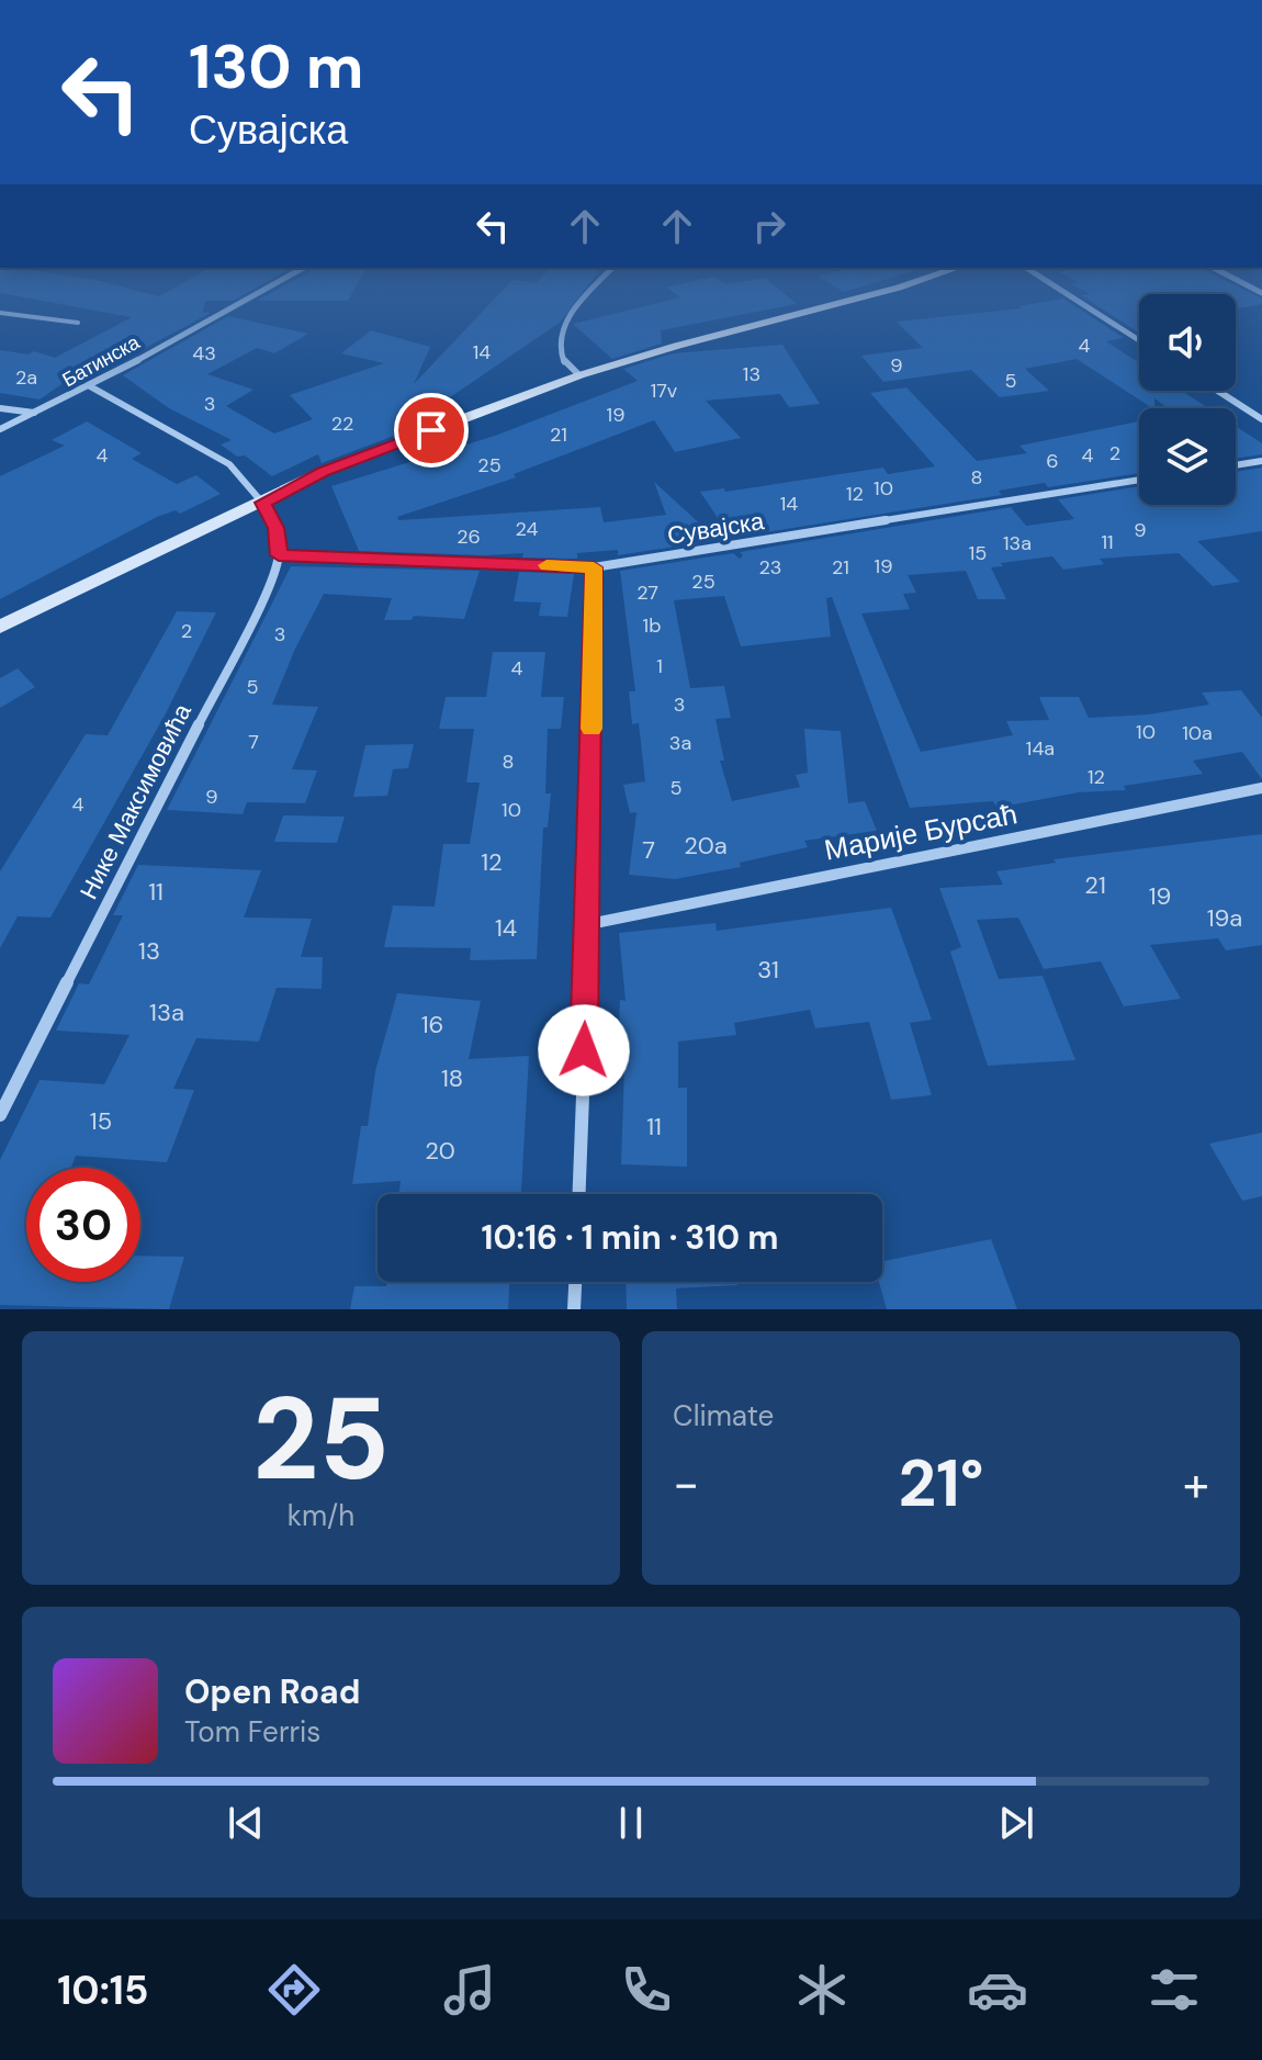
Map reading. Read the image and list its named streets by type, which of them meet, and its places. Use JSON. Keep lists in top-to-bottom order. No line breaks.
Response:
{"streets":{"street":["Батинска","Сувајска","Нике Максимовића","Марије Бурсаћ"]},"crossings":[["Сувајска","Нике Максимовића"]],"house_numbers":["4","14","43","9","13","2a","5","17v","3","19","22","21","2","4","4","6","25","8","10","12","14","24","9","26","11","13a","15","19","23","21","25","27","1b","2","3","1","4","5","3","10","10a","7","3a","14a","8","12","5","9","4","10","20a","7","12","21","11","19","19a","14","13","31","13a","16","18","15","11","20"],"page":{"turn":["130 m","Сувајска"],"limit":"30","trip":"10:16 · 1 min · 310 m","tile":[["25","km/h"],"Climate"],"heat":["−","21°","+"],"song":["Open Road","Tom Ferris"],"tabs":"10:15"}}
